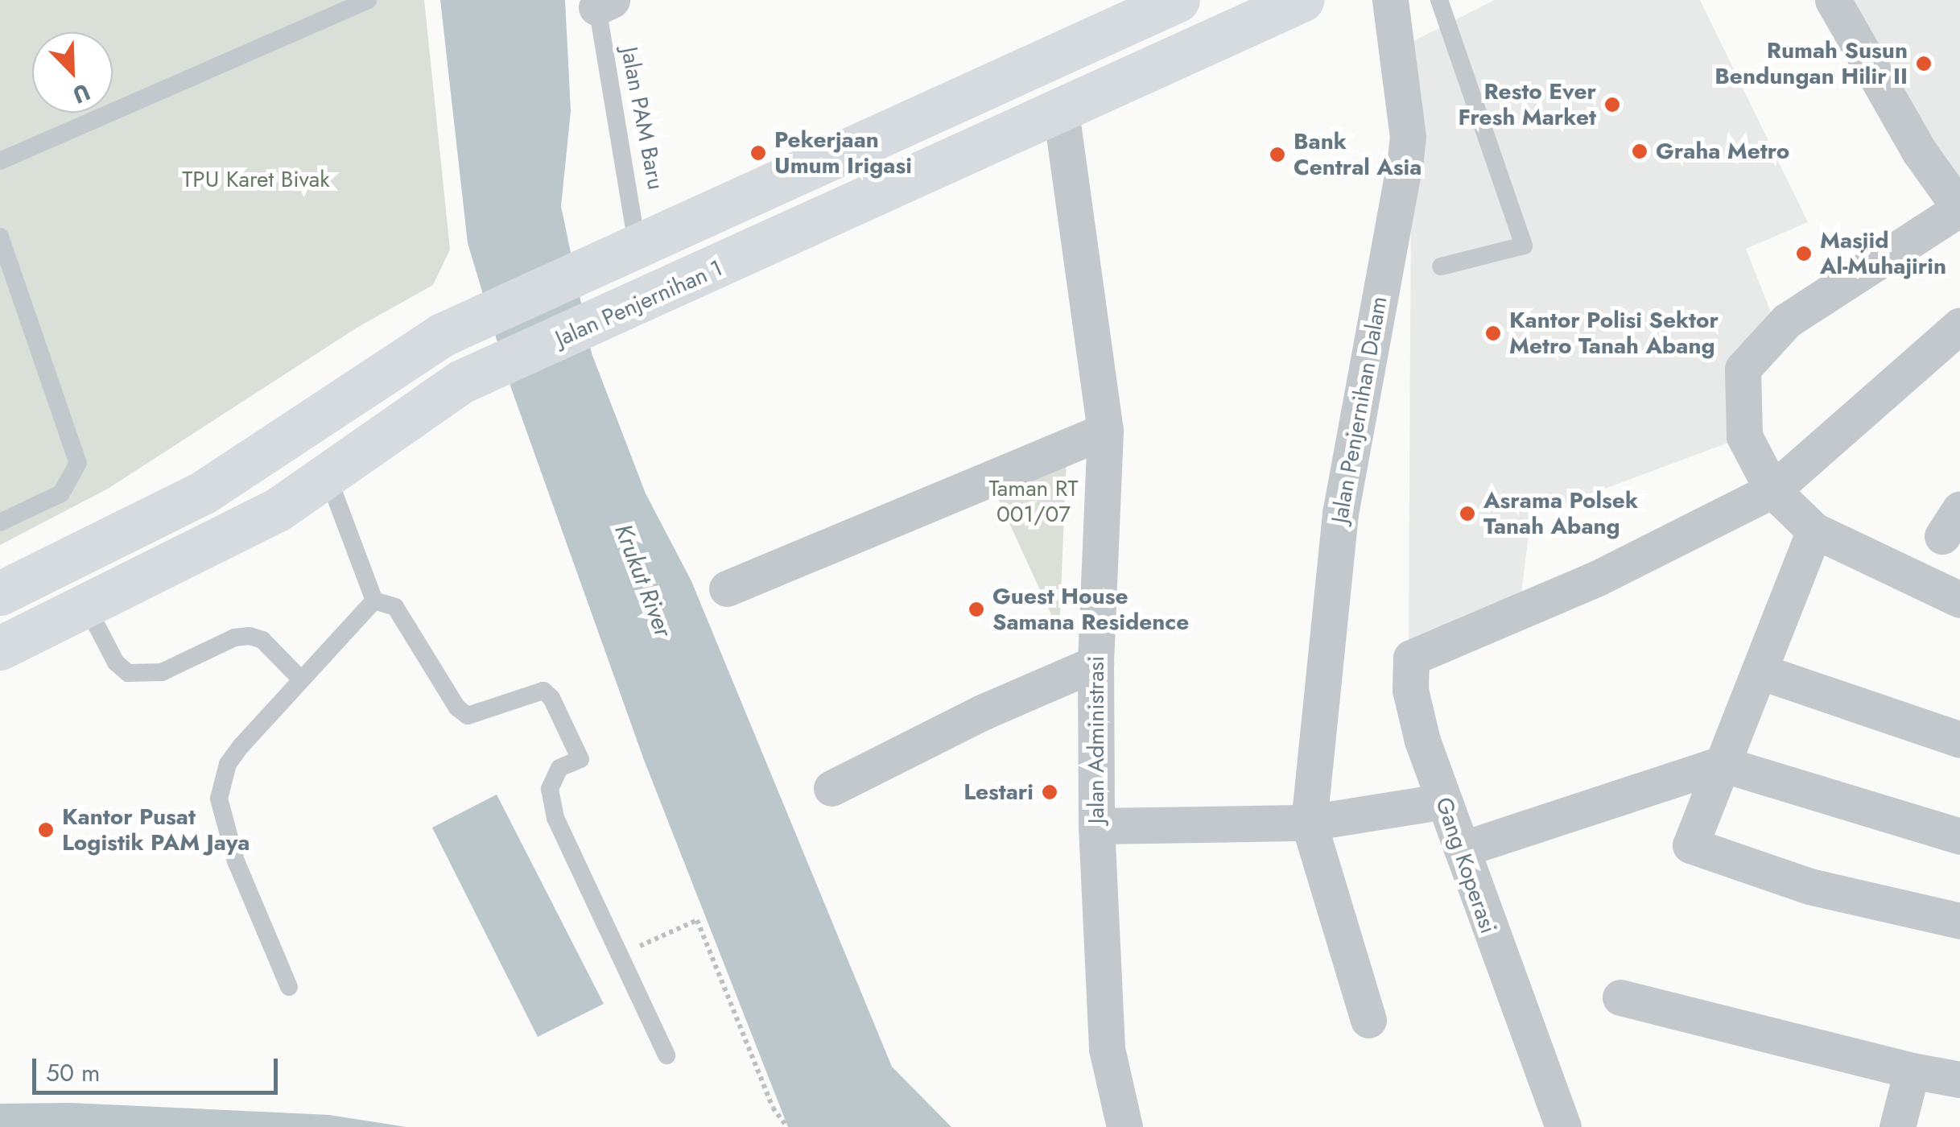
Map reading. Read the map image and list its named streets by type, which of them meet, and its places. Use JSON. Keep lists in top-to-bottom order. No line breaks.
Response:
{"streets":{"main road":["Jalan Penjernihan 1"],"street":["Jalan Penjernihan Dalam","Jalan Administrasi","Gang Koperasi"],"lane":["Jalan PAM Baru"]},"crossings":[["Jalan Penjernihan 1","Jalan Administrasi"]],"water":["Krukut River"],"parks":["TPU Karet Bivak","Taman RT 001/07"],"places":["Rumah Susun Bendungan Hilir II","Resto Ever Fresh Market","Graha Metro","Pekerjaan Umum Irigasi","Bank Central Asia","Masjid Al-Muhajirin","Kantor Polisi Sektor Metro Tanah Abang","Asrama Polsek Tanah Abang","Guest House Samana Residence","Lestari","Kantor Pusat Logistik PAM Jaya"],"scale_bar":"50 m","north":"bottom right"}
